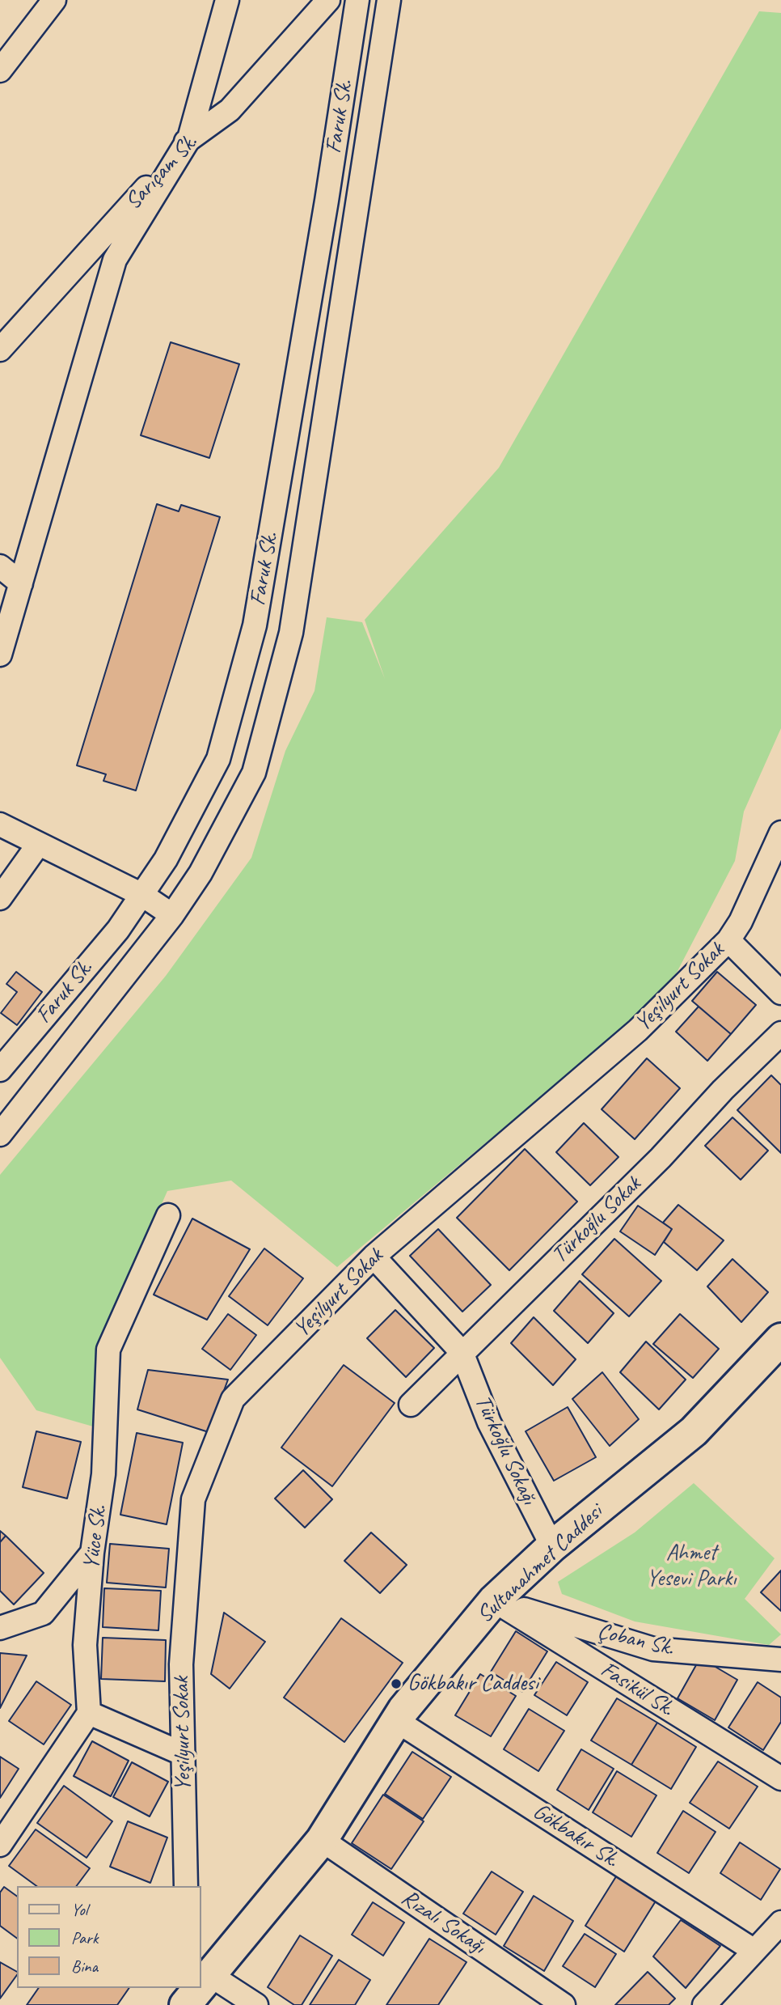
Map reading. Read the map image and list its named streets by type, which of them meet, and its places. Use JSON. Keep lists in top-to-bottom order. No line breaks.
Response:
{"streets":{"street":["Faruk Sk.","Sarıçam Sk.","Yeşilyurt Sokak","Türkoğlu Sokak","Türkoğlu Sokağı","Yüce Sk.","Sultanahmet Caddesi","Çoban Sk.","Fasikül Sk.","Gökbakır Sk.","Rızalı Sokağı"]},"crossings":[["Türkoğlu Sokak","Türkoğlu Sokağı"],["Türkoğlu Sokağı","Sultanahmet Caddesi"],["Sultanahmet Caddesi","Çoban Sk."],["Sultanahmet Caddesi","Fasikül Sk."],["Sultanahmet Caddesi","Gökbakır Sk."],["Sultanahmet Caddesi","Rızalı Sokağı"],["Çoban Sk.","Fasikül Sk."]],"parks":["Ahmet Yesevi Parkı"],"places":["Gökbakır Caddesi"],"legend":["Yol","Park","Bina"]}
